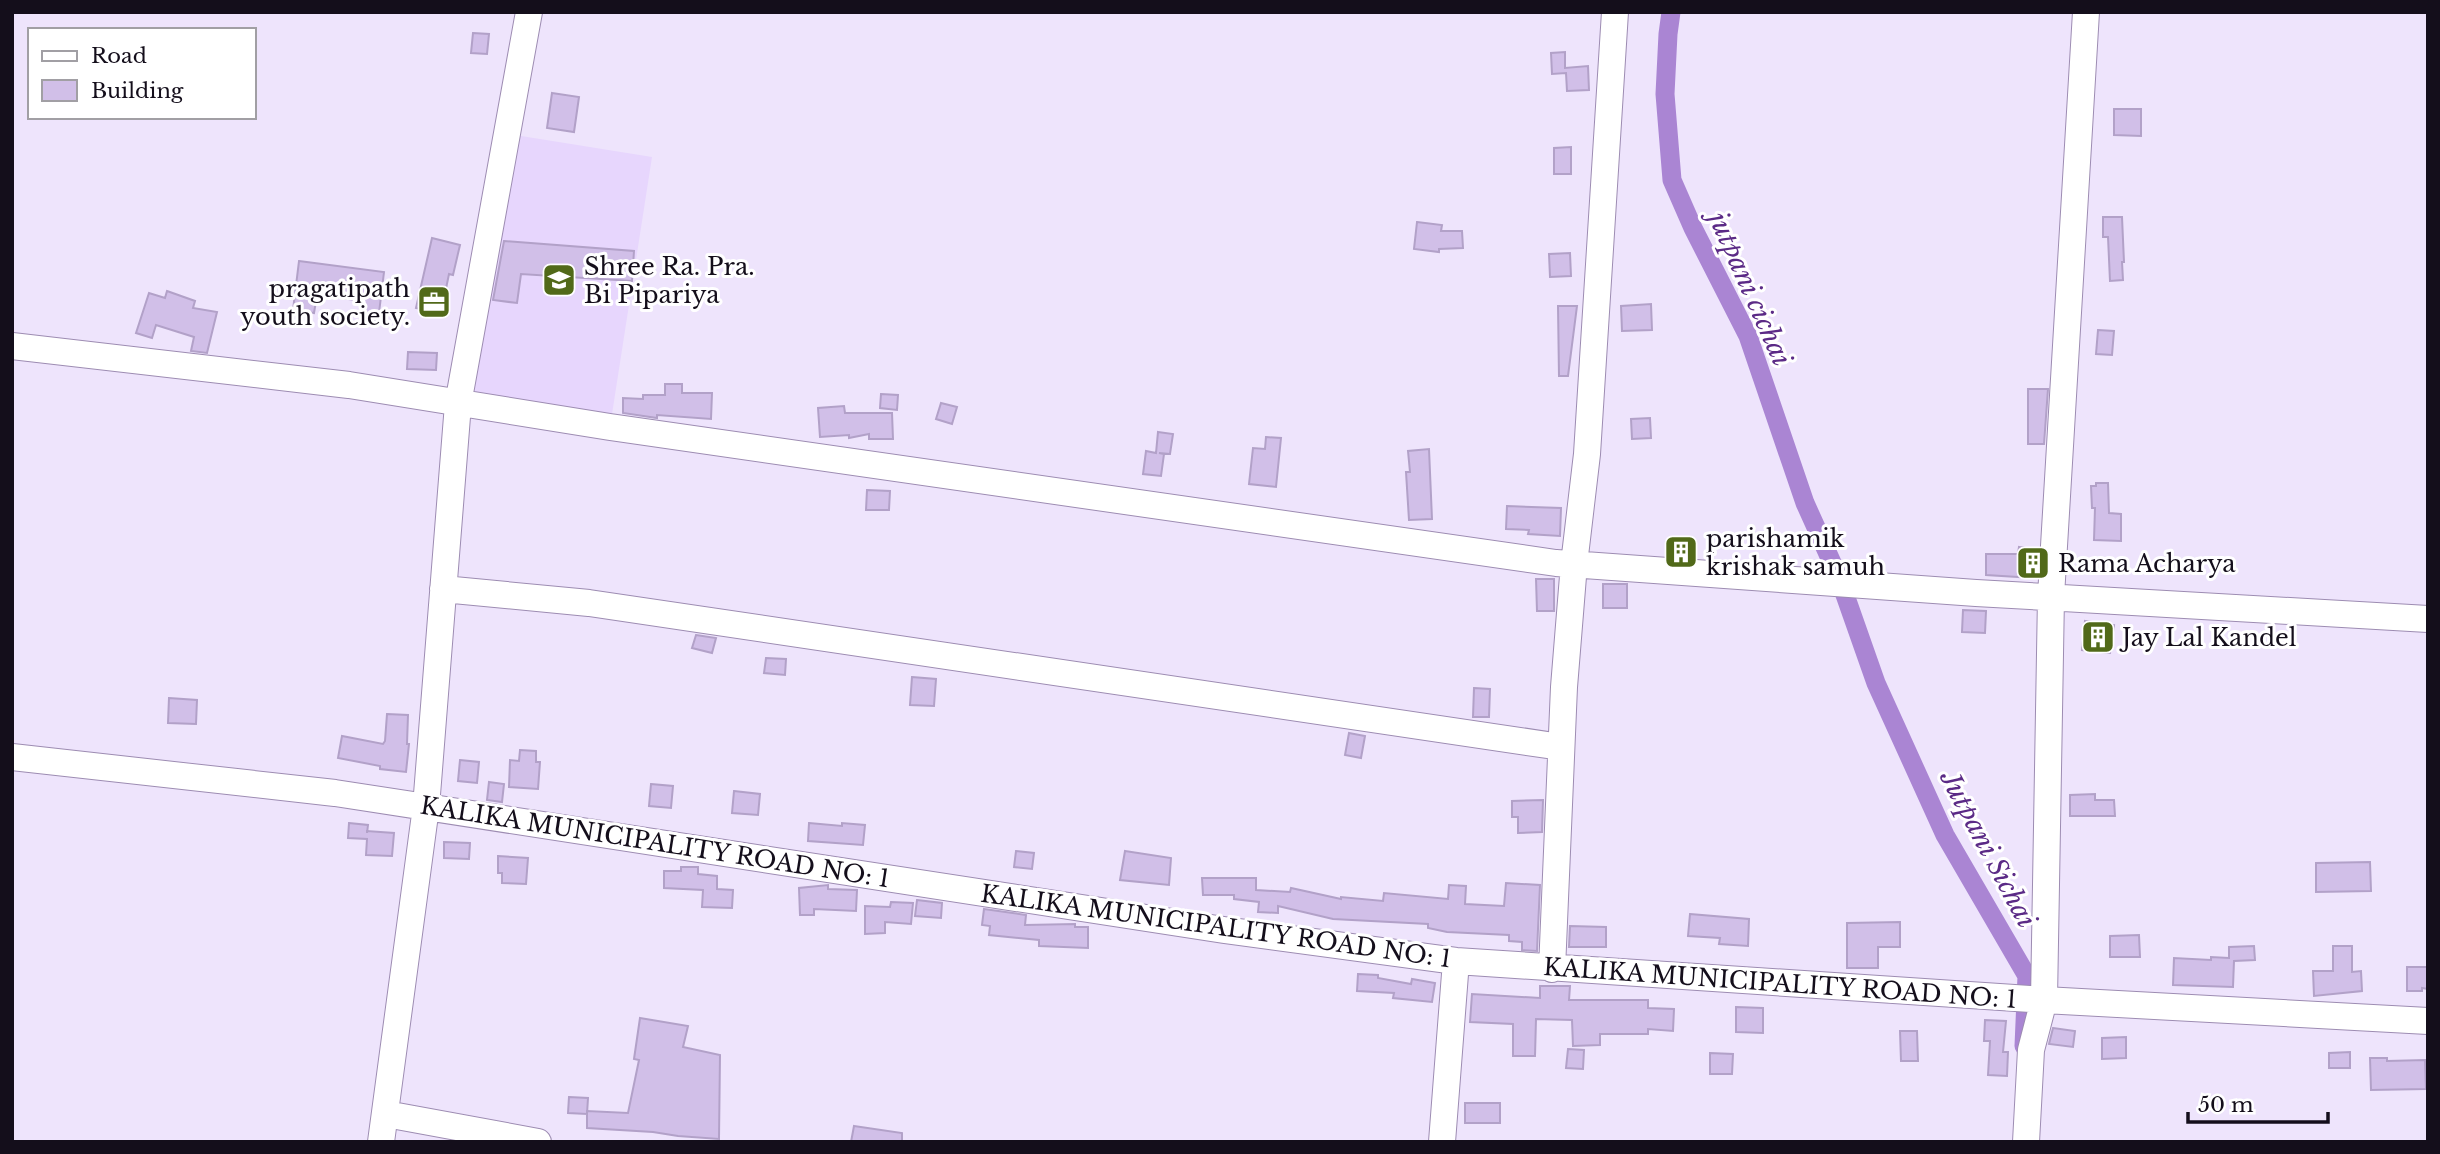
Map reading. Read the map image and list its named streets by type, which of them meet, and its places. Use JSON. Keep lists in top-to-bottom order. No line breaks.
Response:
{"streets":{"street":["KALIKA MUNICIPALITY ROAD NO: 1"]},"water":["jutpani cichai","Jutpani Sichai"],"places":{"school or university":["Shree Ra. Pra. Bi Pipariya"],"office":["pragatipath youth society."],"building":["parishamik krishak samuh","Rama Acharya","Jay Lal Kandel"]},"legend":["Road","Building"],"scale_bar":"50 m"}
